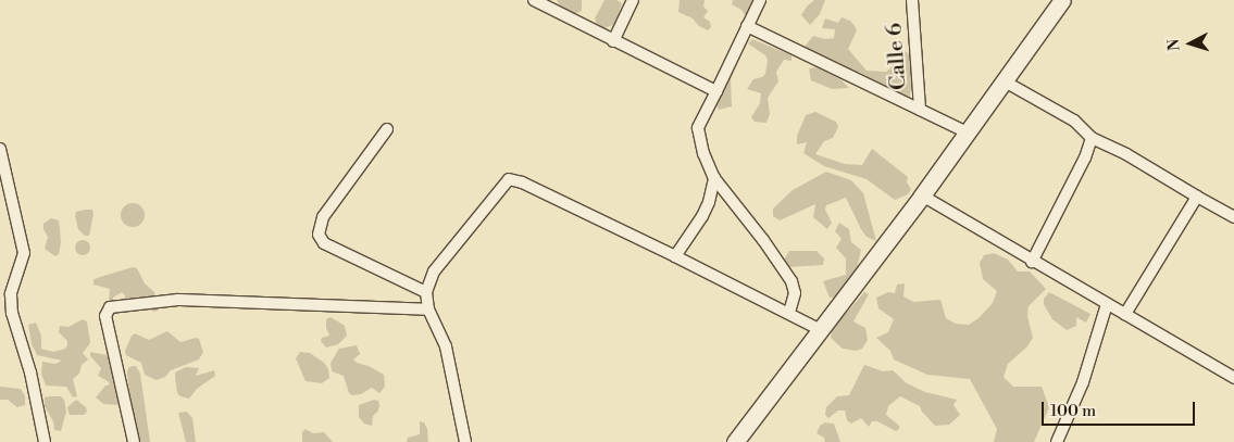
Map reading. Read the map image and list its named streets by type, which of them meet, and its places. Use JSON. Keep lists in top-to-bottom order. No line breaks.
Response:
{"streets":{"street":["Calle 6"]},"scale_bar":"100 m","north":"left"}
